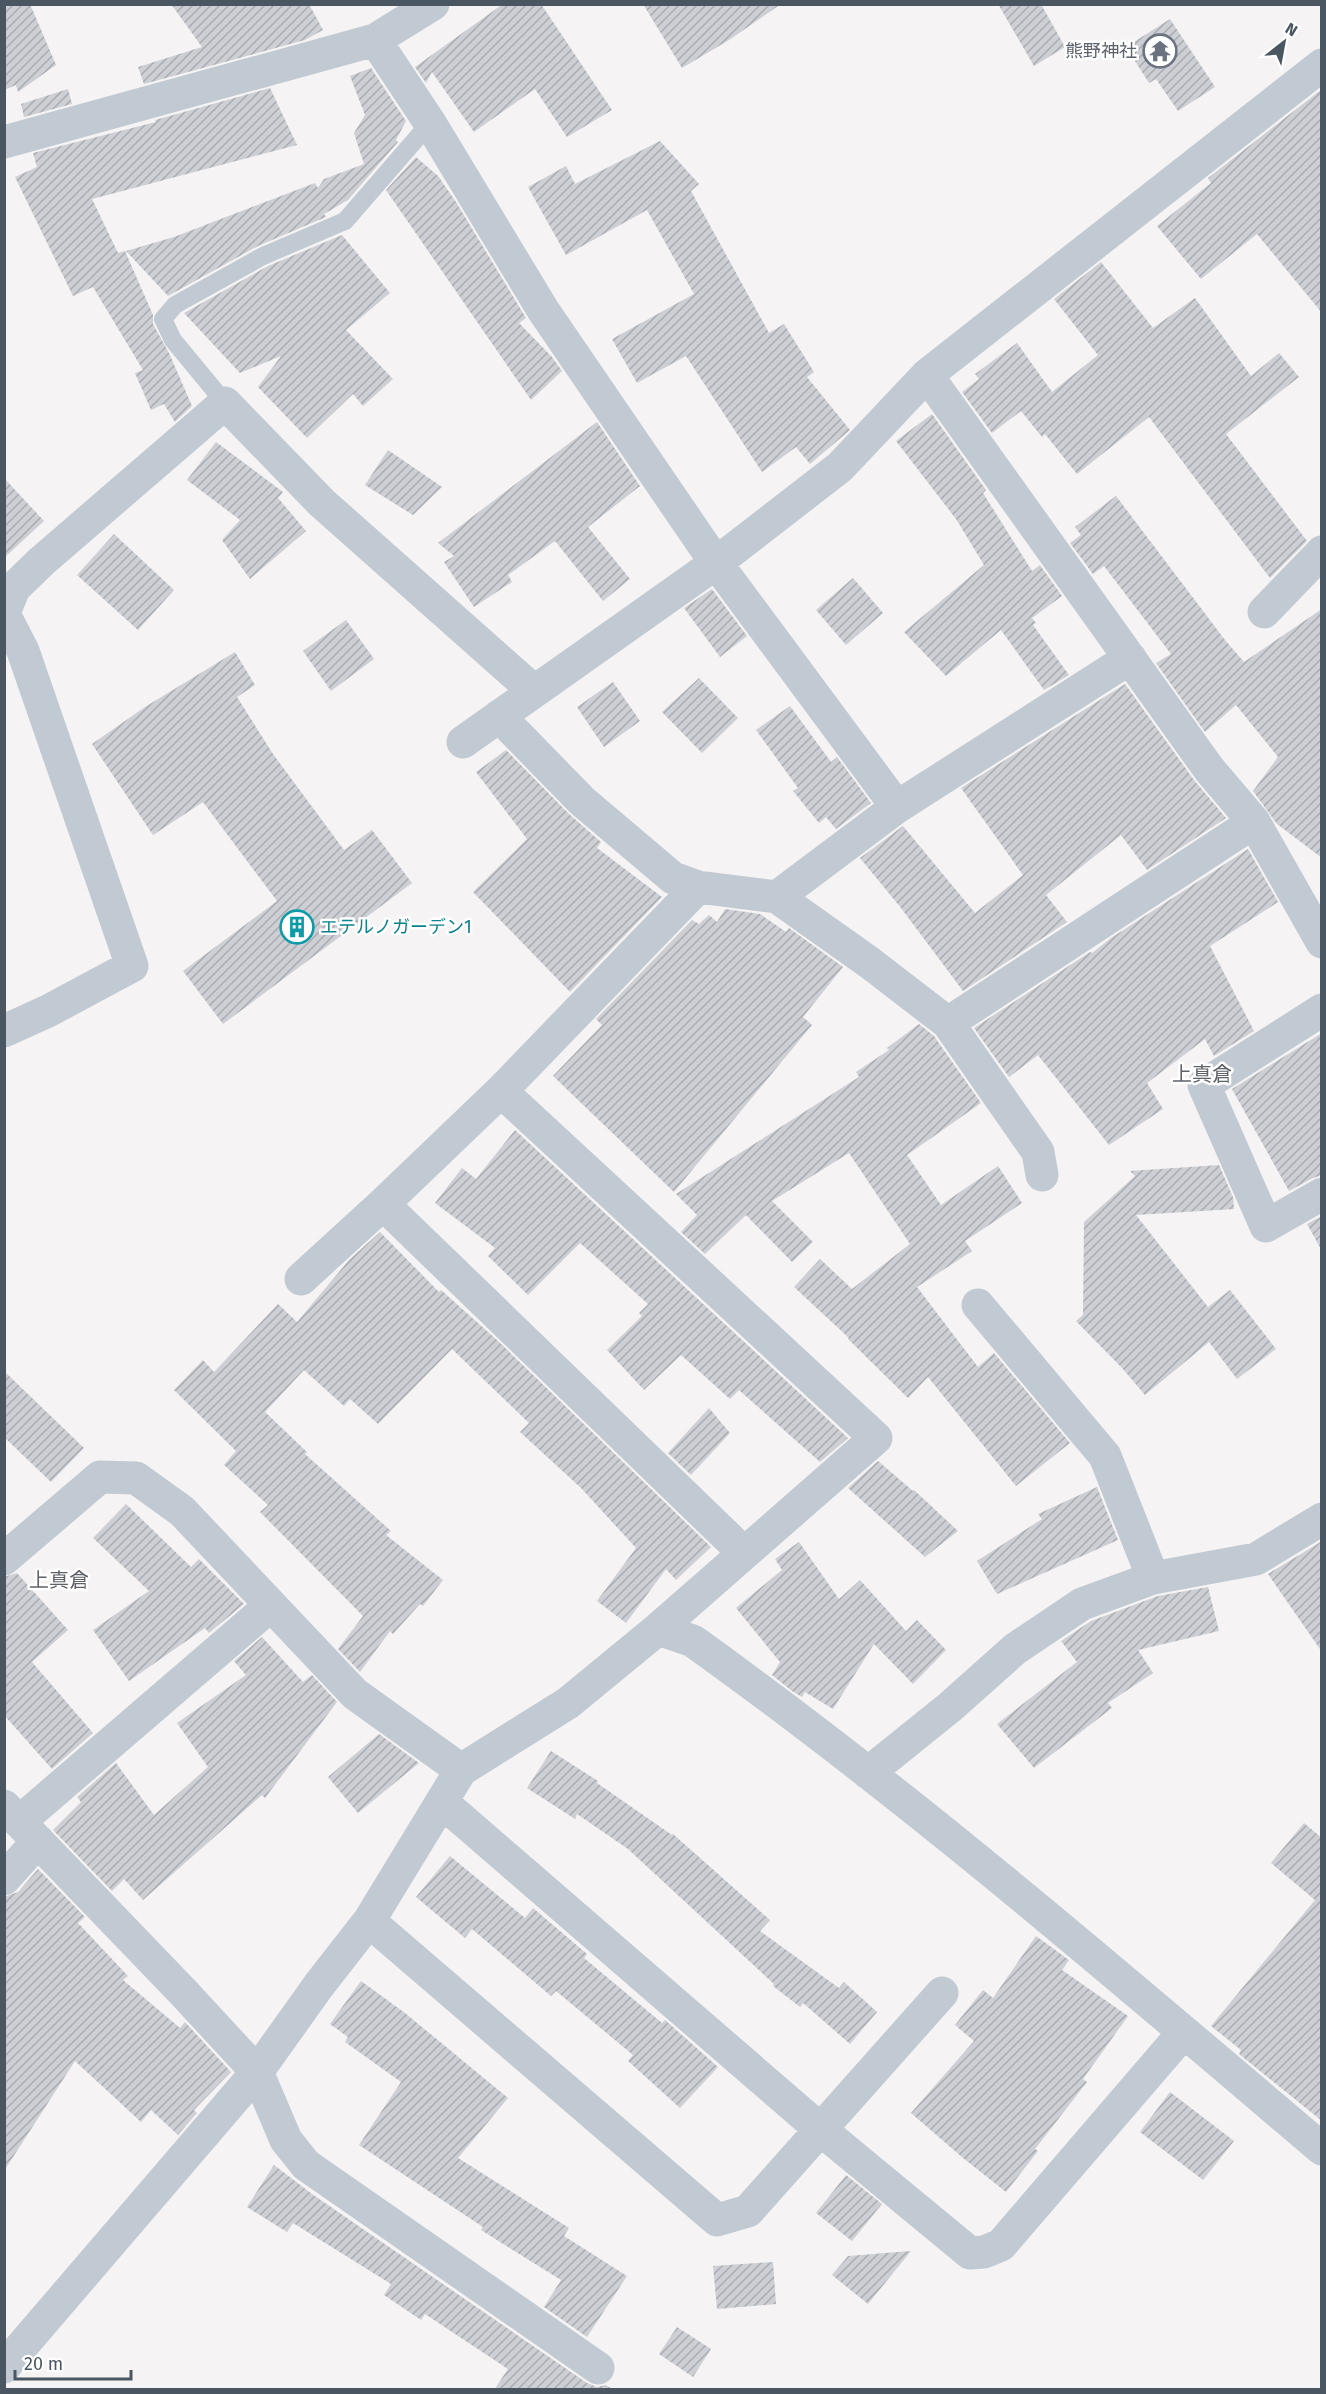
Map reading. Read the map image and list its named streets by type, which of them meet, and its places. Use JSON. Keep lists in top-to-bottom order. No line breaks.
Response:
{"districts":["上真倉","上真倉"],"places":{"temple":["熊野神社"],"building":["エテルノガーデン1"]},"scale_bar":"20 m","north":"top right"}
